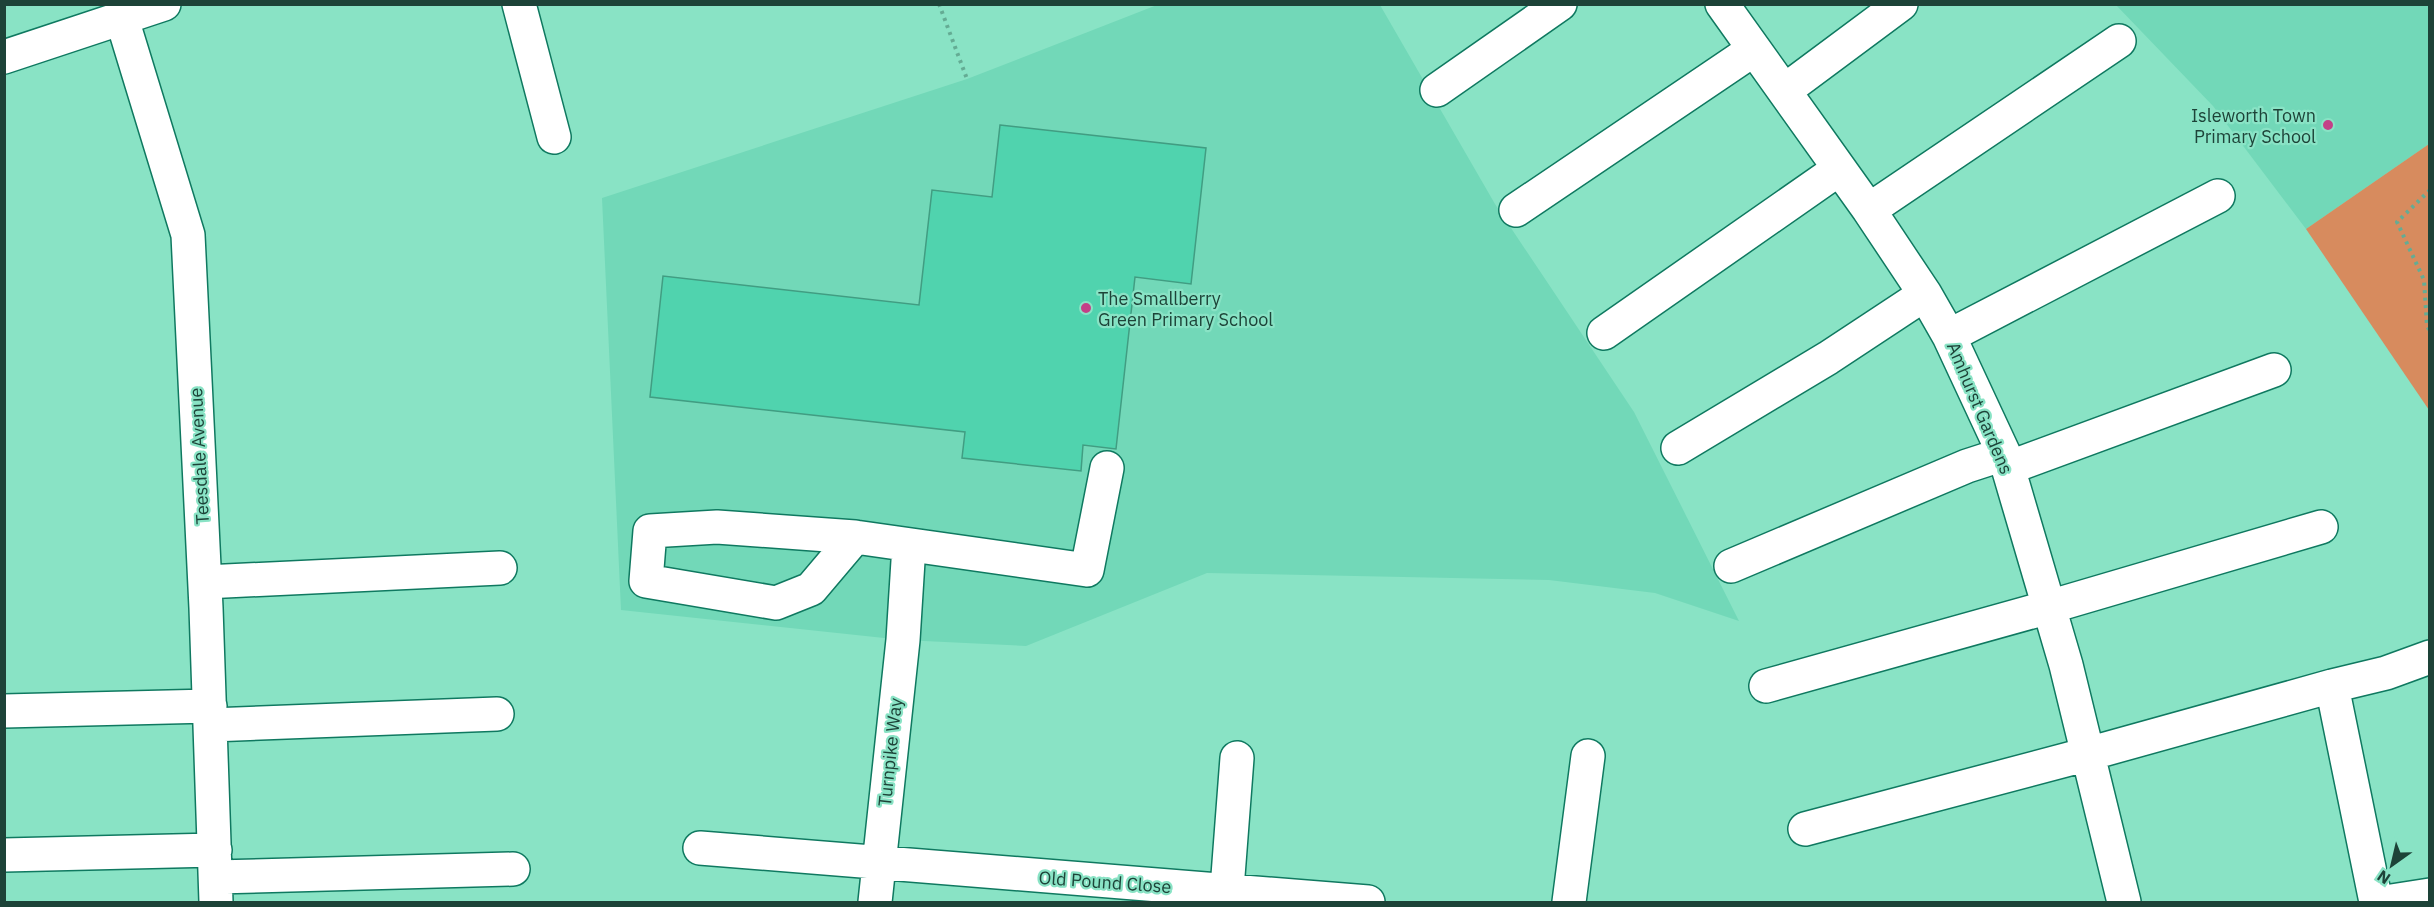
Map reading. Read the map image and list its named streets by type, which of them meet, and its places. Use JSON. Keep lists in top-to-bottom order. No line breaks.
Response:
{"streets":{"street":["Amhurst Gardens","Teesdale Avenue","Turnpike Way","Old Pound Close"]},"crossings":[["Turnpike Way","Old Pound Close"]],"places":["Isleworth Town Primary School","The Smallberry Green Primary School"],"north":"bottom left"}
